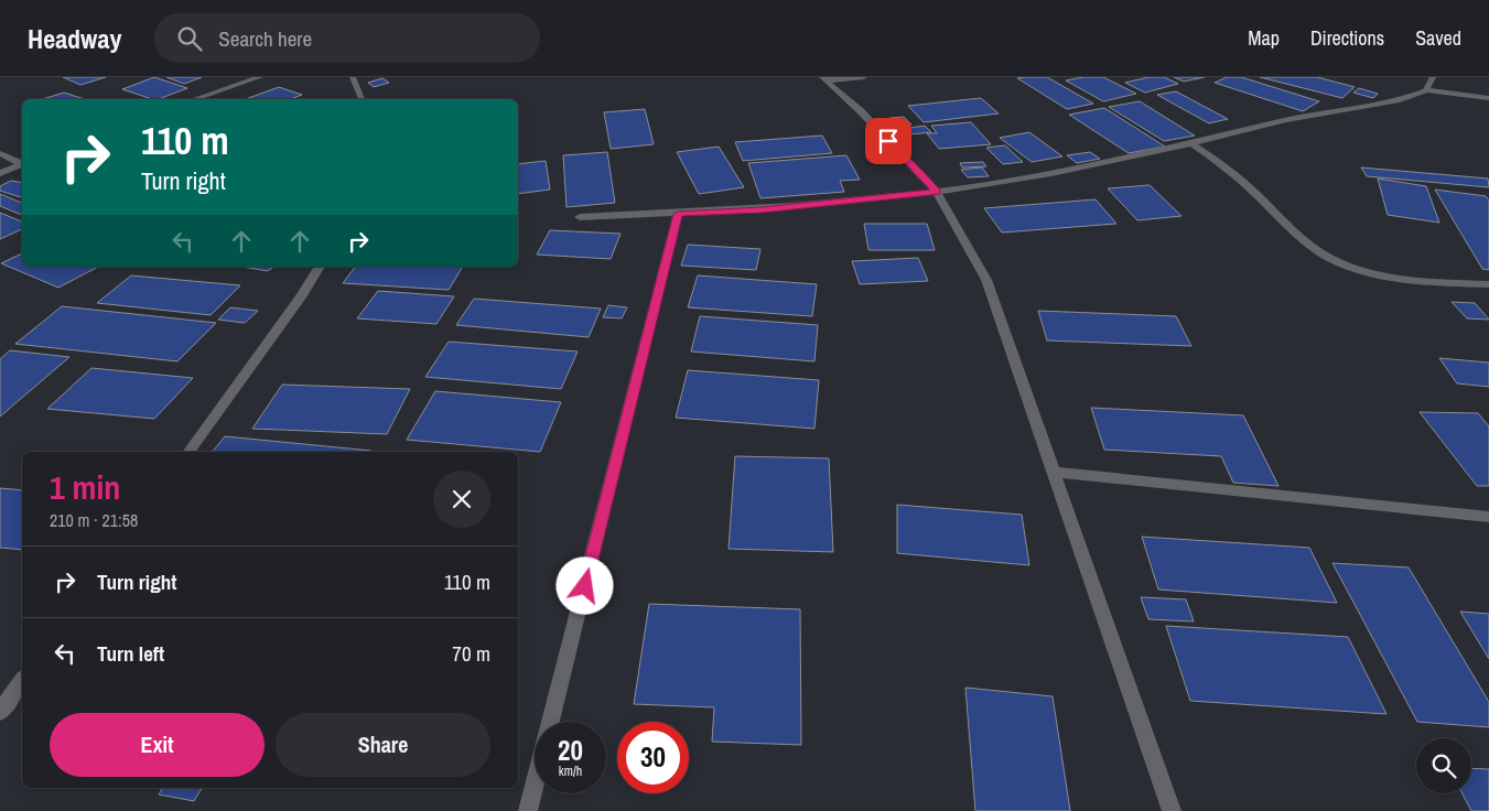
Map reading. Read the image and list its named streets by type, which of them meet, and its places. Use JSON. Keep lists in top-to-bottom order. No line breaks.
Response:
{"page":{"header":"Headway","search":"Search here","nav":["Map","Directions","Saved"],"turn":["110 m","Turn right"],"heading":["1 min","210 m · 21:58"],"list":[{"name":"Turn right","value":"110 m"},{"name":"Turn left","value":"70 m"}],"buttons":["Exit","Share"],"speed":"20 km/h","limit":"30"}}
